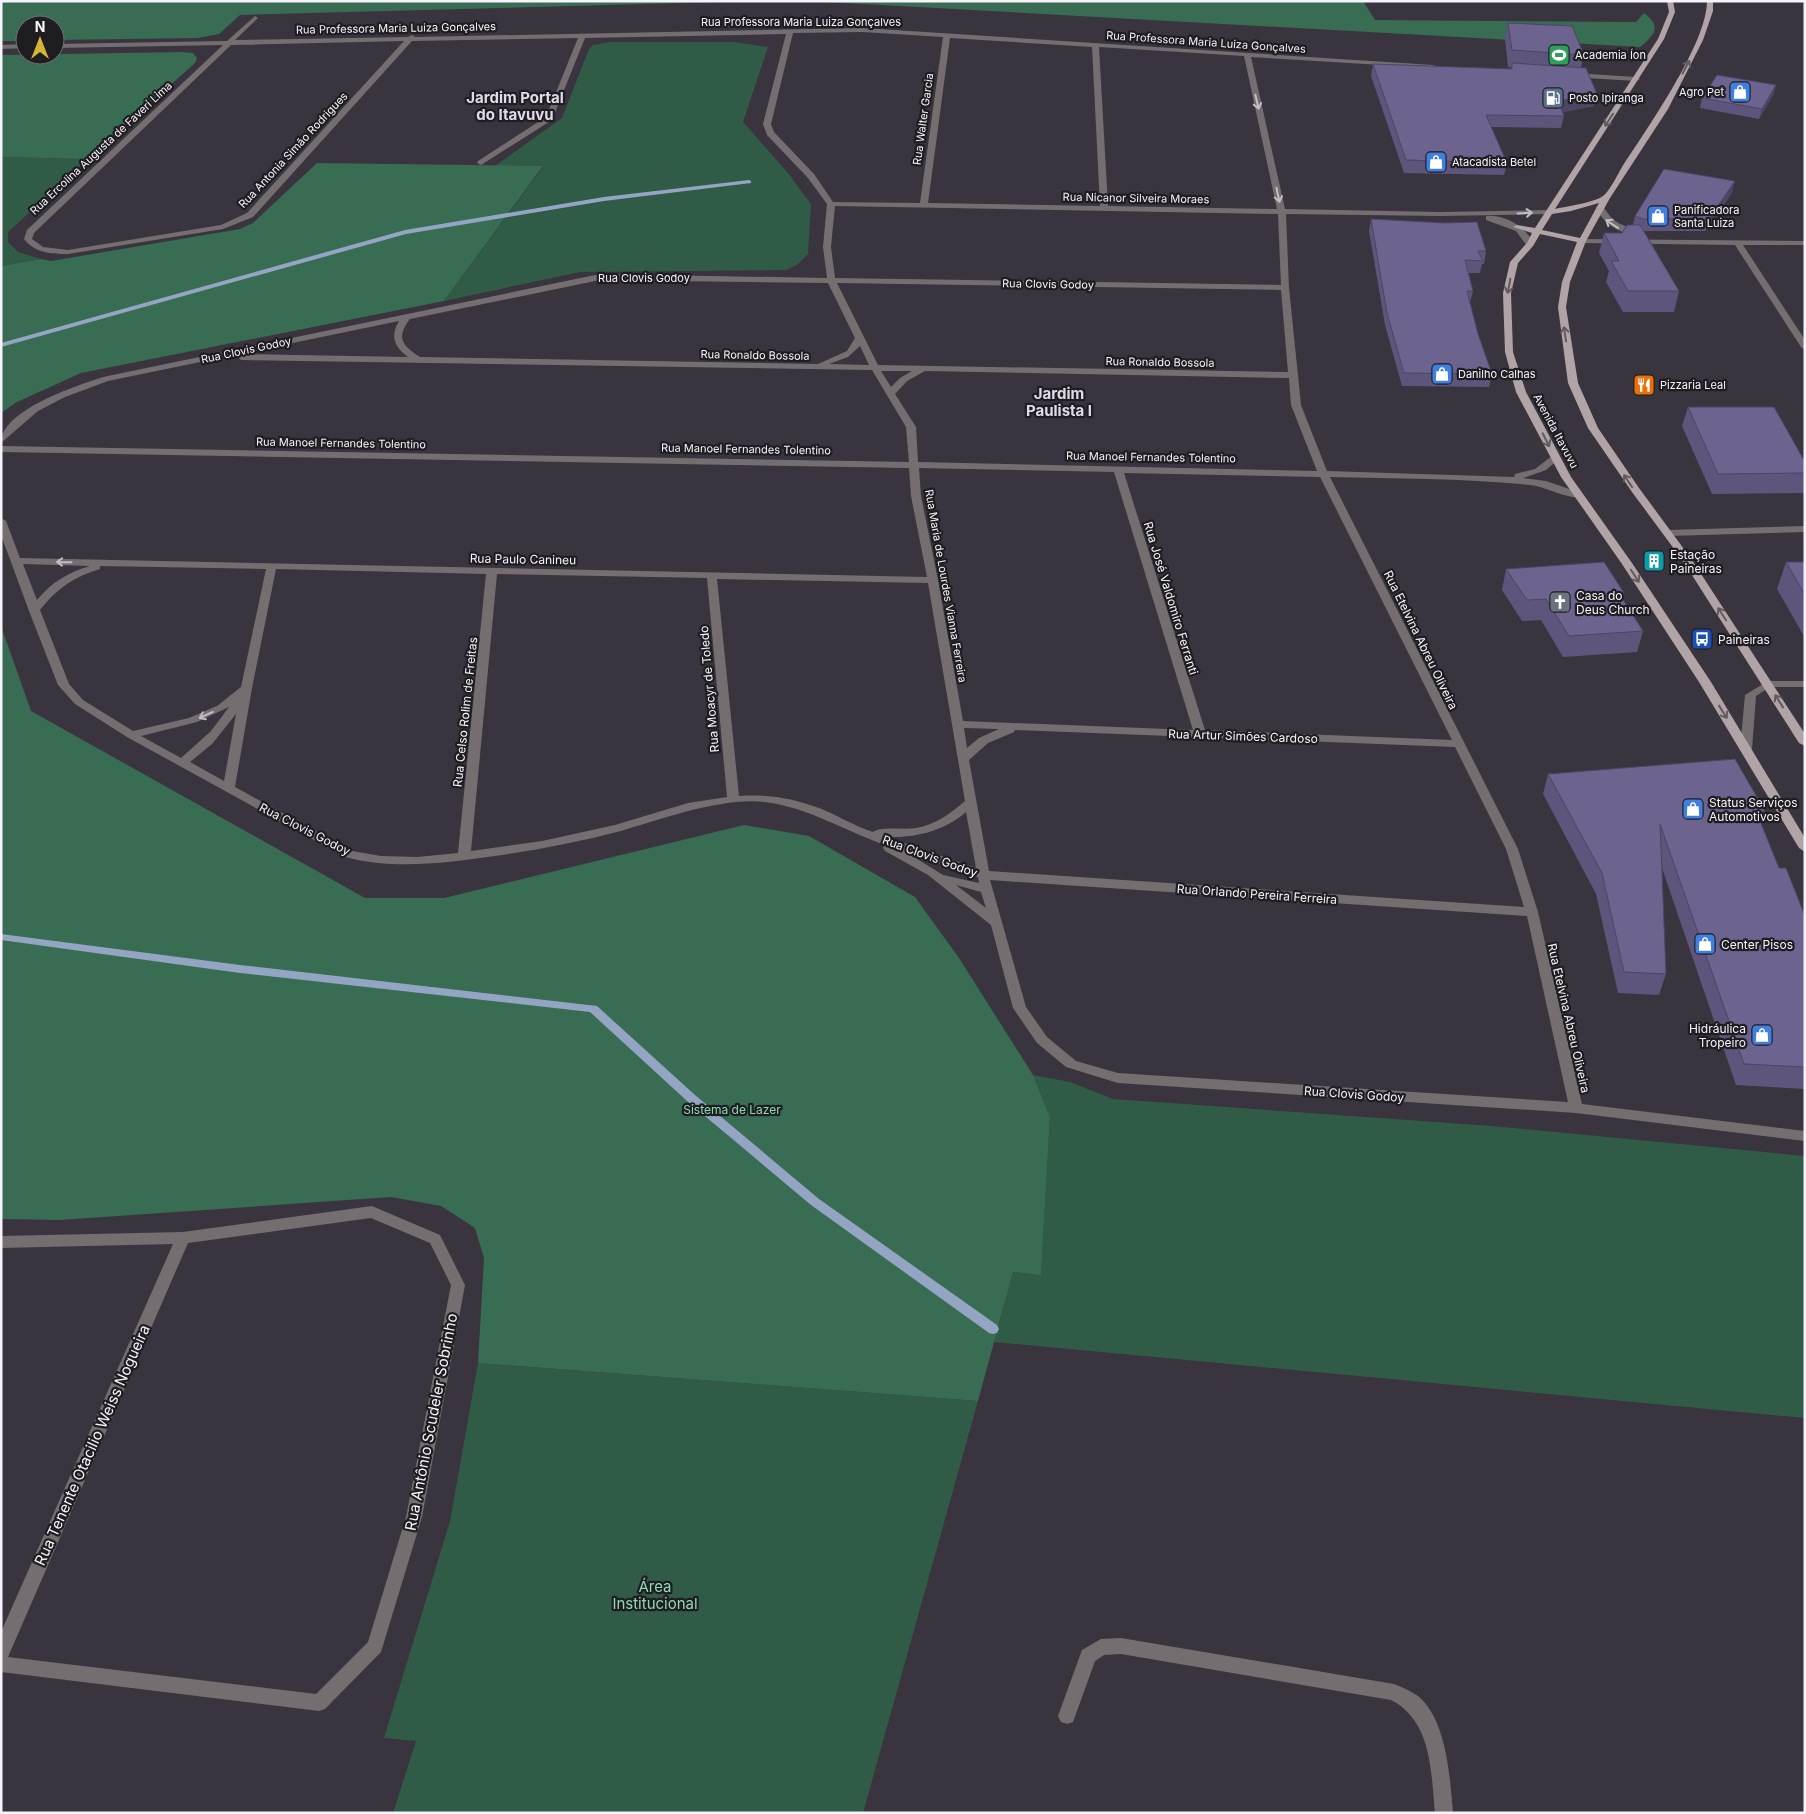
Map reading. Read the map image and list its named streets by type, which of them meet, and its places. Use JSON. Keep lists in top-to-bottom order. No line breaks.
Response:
{"streets":{"main road":["Avenida Itavuvu"],"street":["Rua Professora Maria Luiza Gonçalves","Rua Walter Garcia","Rua Ercolina Augusta de Faveri Lima","Rua Antonia Simão Rodrigues","Rua Nicanor Silveira Moraes","Rua Clovis Godoy","Rua Ronaldo Bossola","Rua Manoel Fernandes Tolentino","Rua Paulo Canineu","Rua Maria de Lourdes Vianna Ferreira","Rua José Valdomiro Ferranti","Rua Etelvina Abreu Oliveira","Rua Moacyr de Toledo","Rua Celso Rolim de Freitas","Rua Artur Simões Cardoso","Rua Orlando Pereira Ferreira","Rua Antônio Scudeler Sobrinho","Rua Tenente Otacilio Weiss Nogueira"]},"crossings":[["Rua Professora Maria Luiza Gonçalves","Rua Walter Garcia"],["Rua Professora Maria Luiza Gonçalves","Rua Ercolina Augusta de Faveri Lima"],["Rua Professora Maria Luiza Gonçalves","Rua Antonia Simão Rodrigues"],["Rua Professora Maria Luiza Gonçalves","Rua Etelvina Abreu Oliveira"],["Rua Walter Garcia","Rua Nicanor Silveira Moraes"],["Rua Ercolina Augusta de Faveri Lima","Rua Antonia Simão Rodrigues"],["Rua Nicanor Silveira Moraes","Avenida Itavuvu"],["Rua Nicanor Silveira Moraes","Rua Maria de Lourdes Vianna Ferreira"],["Rua Nicanor Silveira Moraes","Rua Etelvina Abreu Oliveira"],["Rua Clovis Godoy","Rua Ronaldo Bossola"],["Rua Clovis Godoy","Rua Paulo Canineu"],["Rua Clovis Godoy","Rua Maria de Lourdes Vianna Ferreira"],["Rua Clovis Godoy","Rua Etelvina Abreu Oliveira"],["Rua Clovis Godoy","Rua Moacyr de Toledo"],["Rua Clovis Godoy","Rua Celso Rolim de Freitas"],["Rua Clovis Godoy","Rua Orlando Pereira Ferreira"],["Rua Ronaldo Bossola","Rua Maria de Lourdes Vianna Ferreira"],["Rua Ronaldo Bossola","Rua Etelvina Abreu Oliveira"],["Avenida Itavuvu","Rua Manoel Fernandes Tolentino"],["Rua Manoel Fernandes Tolentino","Rua Maria de Lourdes Vianna Ferreira"],["Rua Manoel Fernandes Tolentino","Rua José Valdomiro Ferranti"],["Rua Manoel Fernandes Tolentino","Rua Etelvina Abreu Oliveira"],["Rua Paulo Canineu","Rua Maria de Lourdes Vianna Ferreira"],["Rua Paulo Canineu","Rua Moacyr de Toledo"],["Rua Paulo Canineu","Rua Celso Rolim de Freitas"],["Rua Maria de Lourdes Vianna Ferreira","Rua Artur Simões Cardoso"],["Rua Maria de Lourdes Vianna Ferreira","Rua Orlando Pereira Ferreira"],["Rua José Valdomiro Ferranti","Rua Artur Simões Cardoso"],["Rua Etelvina Abreu Oliveira","Rua Artur Simões Cardoso"],["Rua Etelvina Abreu Oliveira","Rua Orlando Pereira Ferreira"],["Rua Antônio Scudeler Sobrinho","Rua Tenente Otacilio Weiss Nogueira"]],"districts":["Jardim Portal do Itavuvu","Jardim Paulista I"],"parks":["Sistema de Lazer","Área Institucional"],"places":{"sports":["Academia Íon"],"shop":["Agro Pet","Atacadista Betel","Panificadora Santa Luiza","Danilho Calhas","Status Serviços Automotivos","Center Pisos","Hidráulica Tropeiro"],"fuel station":["Posto Ipiranga"],"restaurant":["Pizzaria Leal"],"building":["Estação Paineiras"],"church":["Casa do Deus Church"],"bus stop":["Paineiras"]},"north":"top"}
